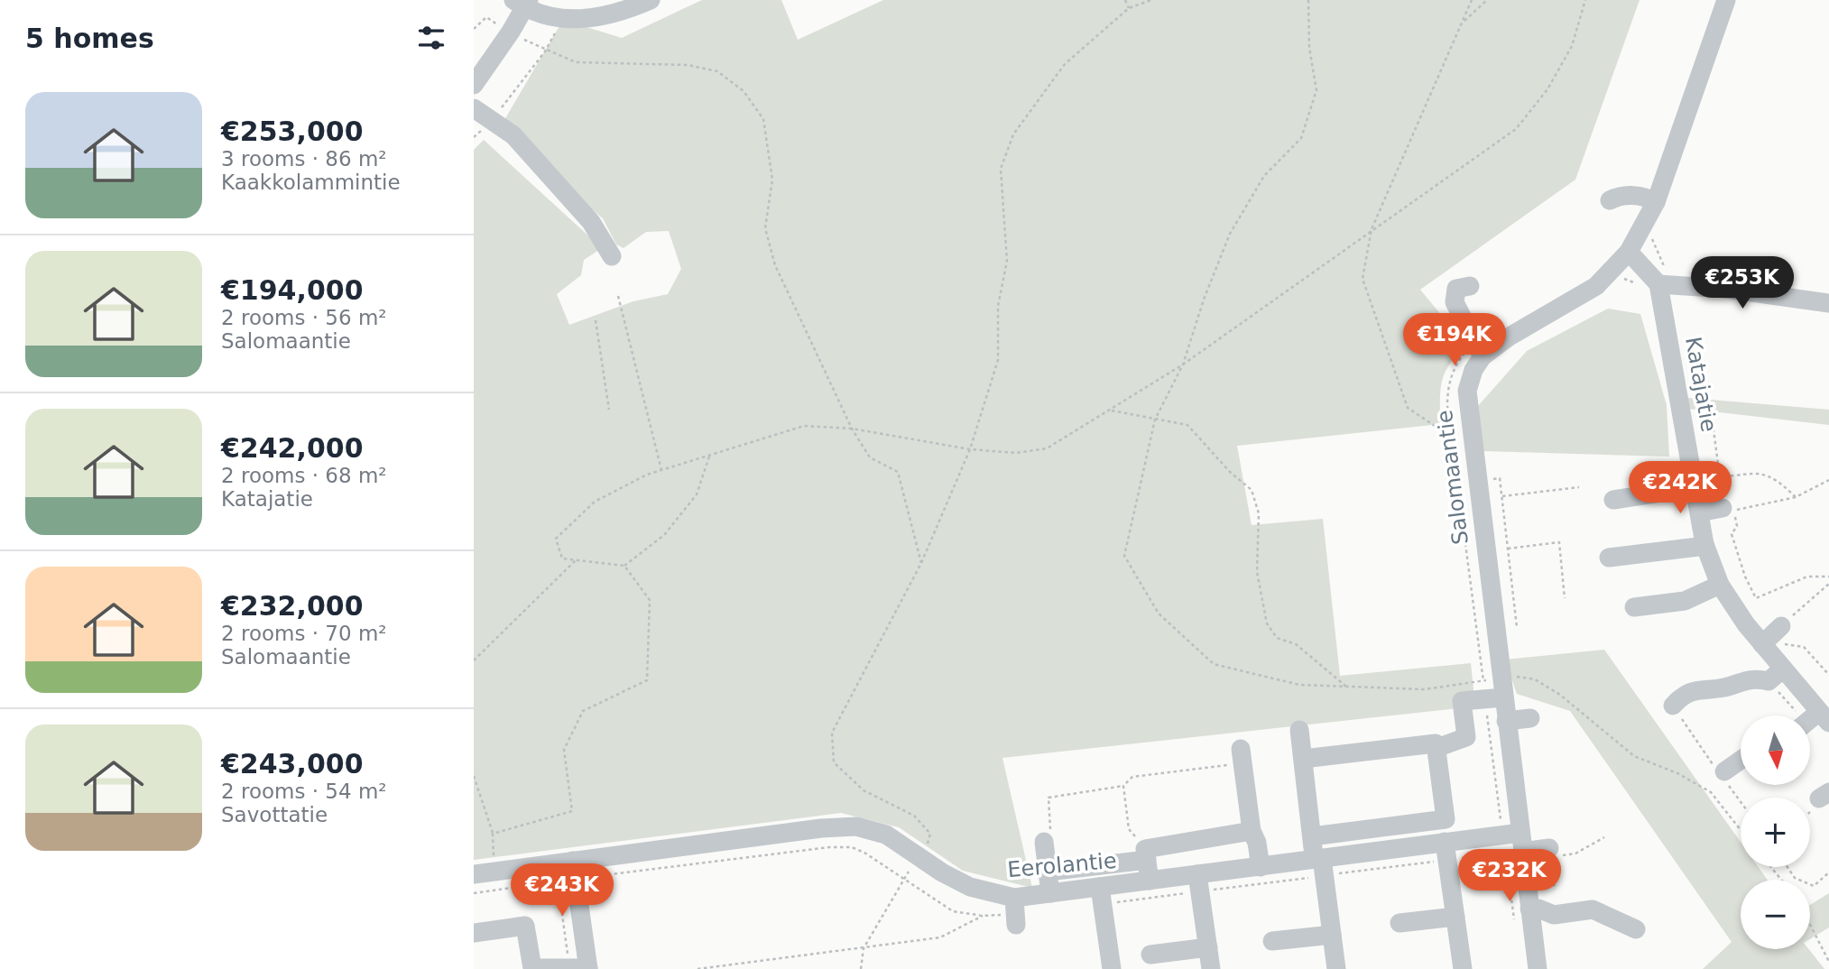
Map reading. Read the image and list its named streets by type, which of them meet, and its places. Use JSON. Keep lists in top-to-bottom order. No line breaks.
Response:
{"streets":{"street":["Katajatie","Salomaantie","Eerolantie"]},"crossings":[["Salomaantie","Eerolantie"]],"north":"bottom","page":{"heading":"5 homes","list":[{"name":"€253,000","note":"3 rooms · 86 m² · Kaakkolammintie"},{"name":"€194,000","note":"2 rooms · 56 m² · Salomaantie"},{"name":"€242,000","note":"2 rooms · 68 m² · Katajatie"},{"name":"€232,000","note":"2 rooms · 70 m² · Salomaantie"},{"name":"€243,000","note":"2 rooms · 54 m² · Savottatie"}],"price":["€253K","€194K","€242K","€232K","€243K"],"map_buttons":["+","−"]}}
